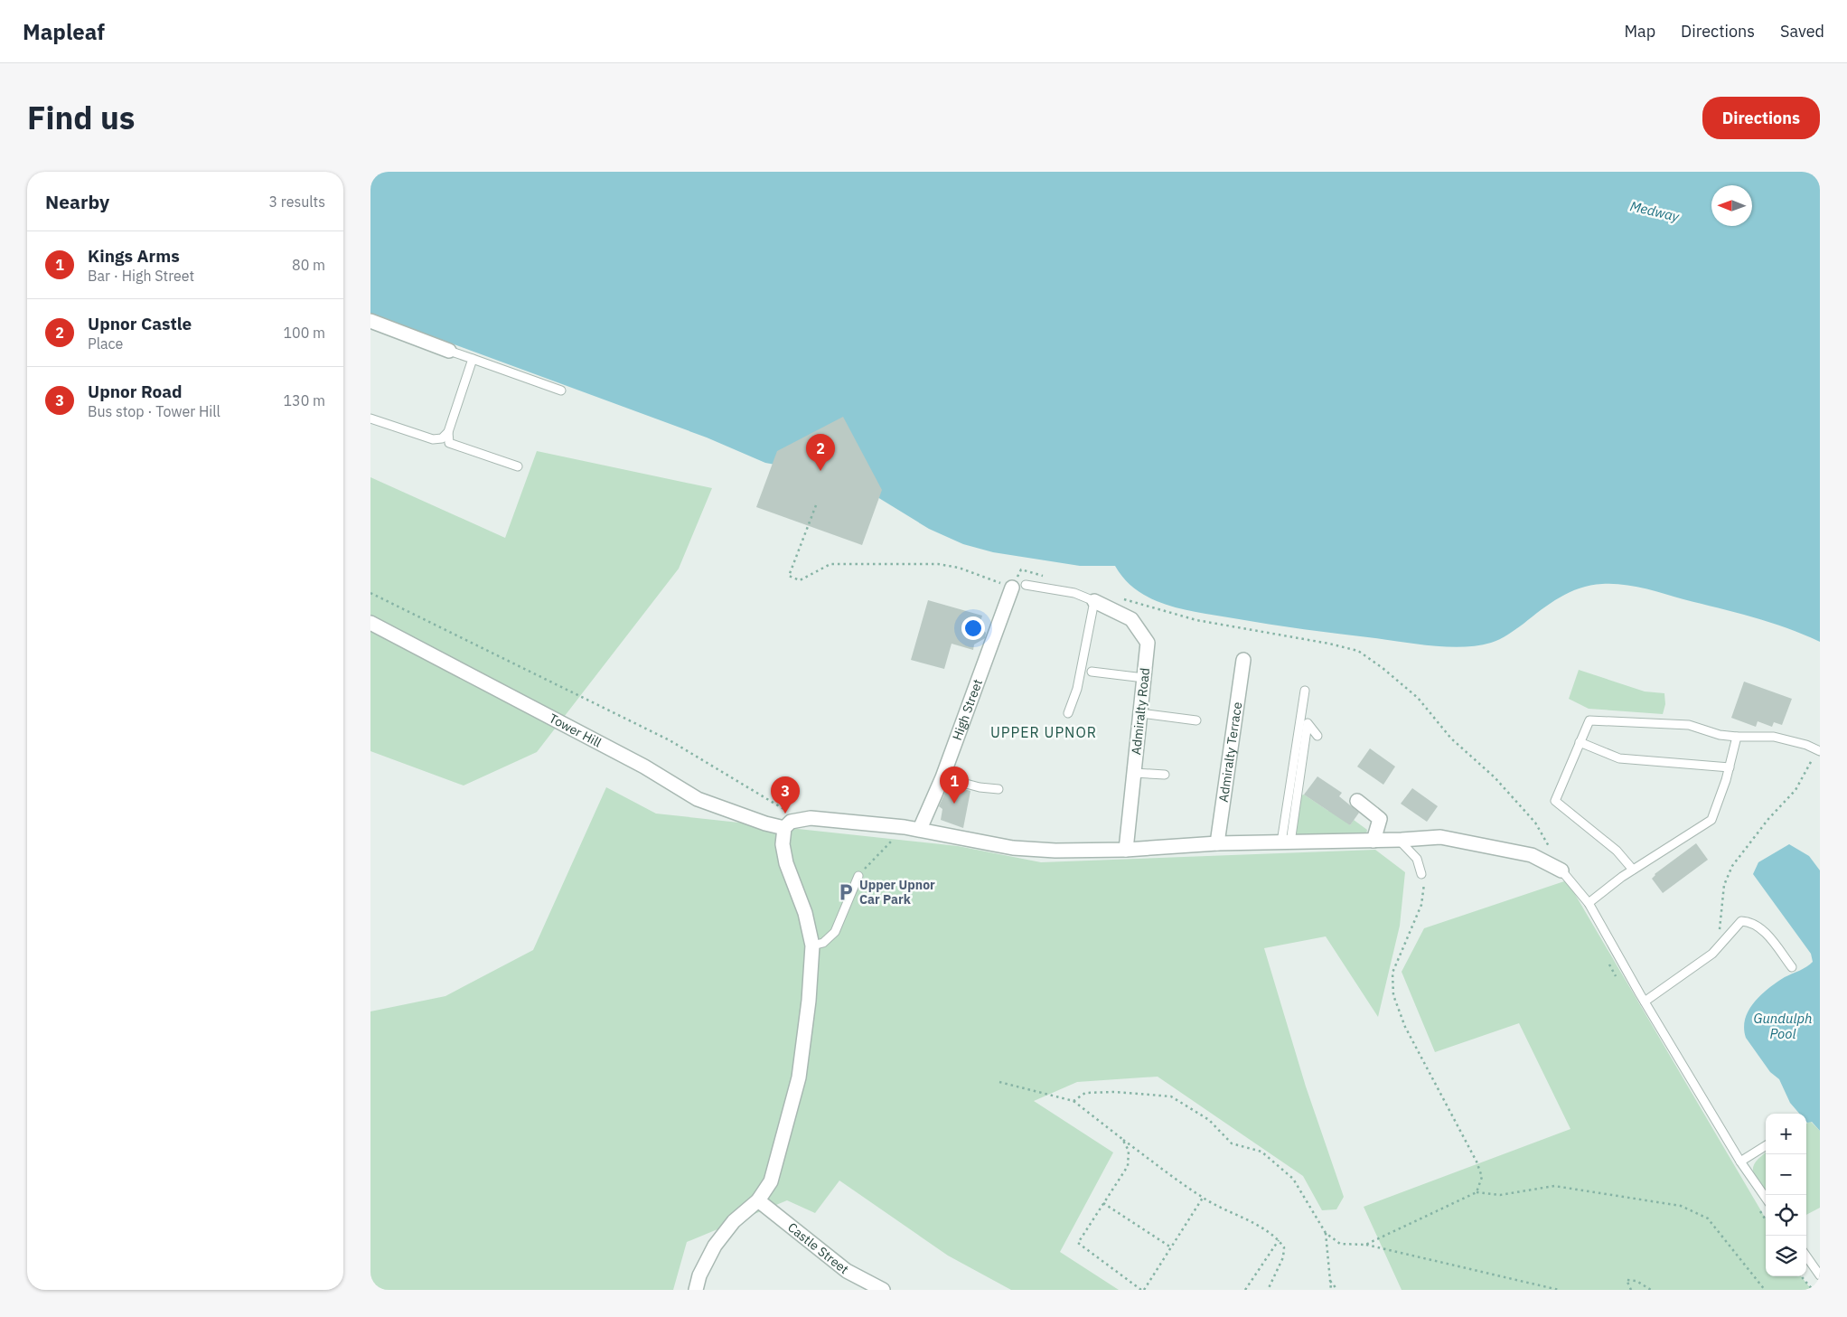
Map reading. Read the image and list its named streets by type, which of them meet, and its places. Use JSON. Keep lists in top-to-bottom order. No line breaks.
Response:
{"streets":{"street":["High Street","Admiralty Road","Tower Hill","Admiralty Terrace","Castle Street"]},"districts":["UPPER UPNOR"],"water":["Medway","Gundulph Pool"],"places":{"parking":["Upper Upnor Car Park"]},"north":"left","page":{"header":"Mapleaf","nav":["Map","Directions","Saved"],"title":"Find us","buttons":"Directions","heading":["Nearby","3 results"],"list":[{"mark":"1","name":"Kings Arms","note":"Bar · High Street","value":"80 m"},{"mark":"2","name":"Upnor Castle","note":"Place","value":"100 m"},{"mark":"3","name":"Upnor Road","note":"Bus stop · Tower Hill","value":"130 m"}],"pins":["2","1","3"],"map_buttons":["+","−"]}}
